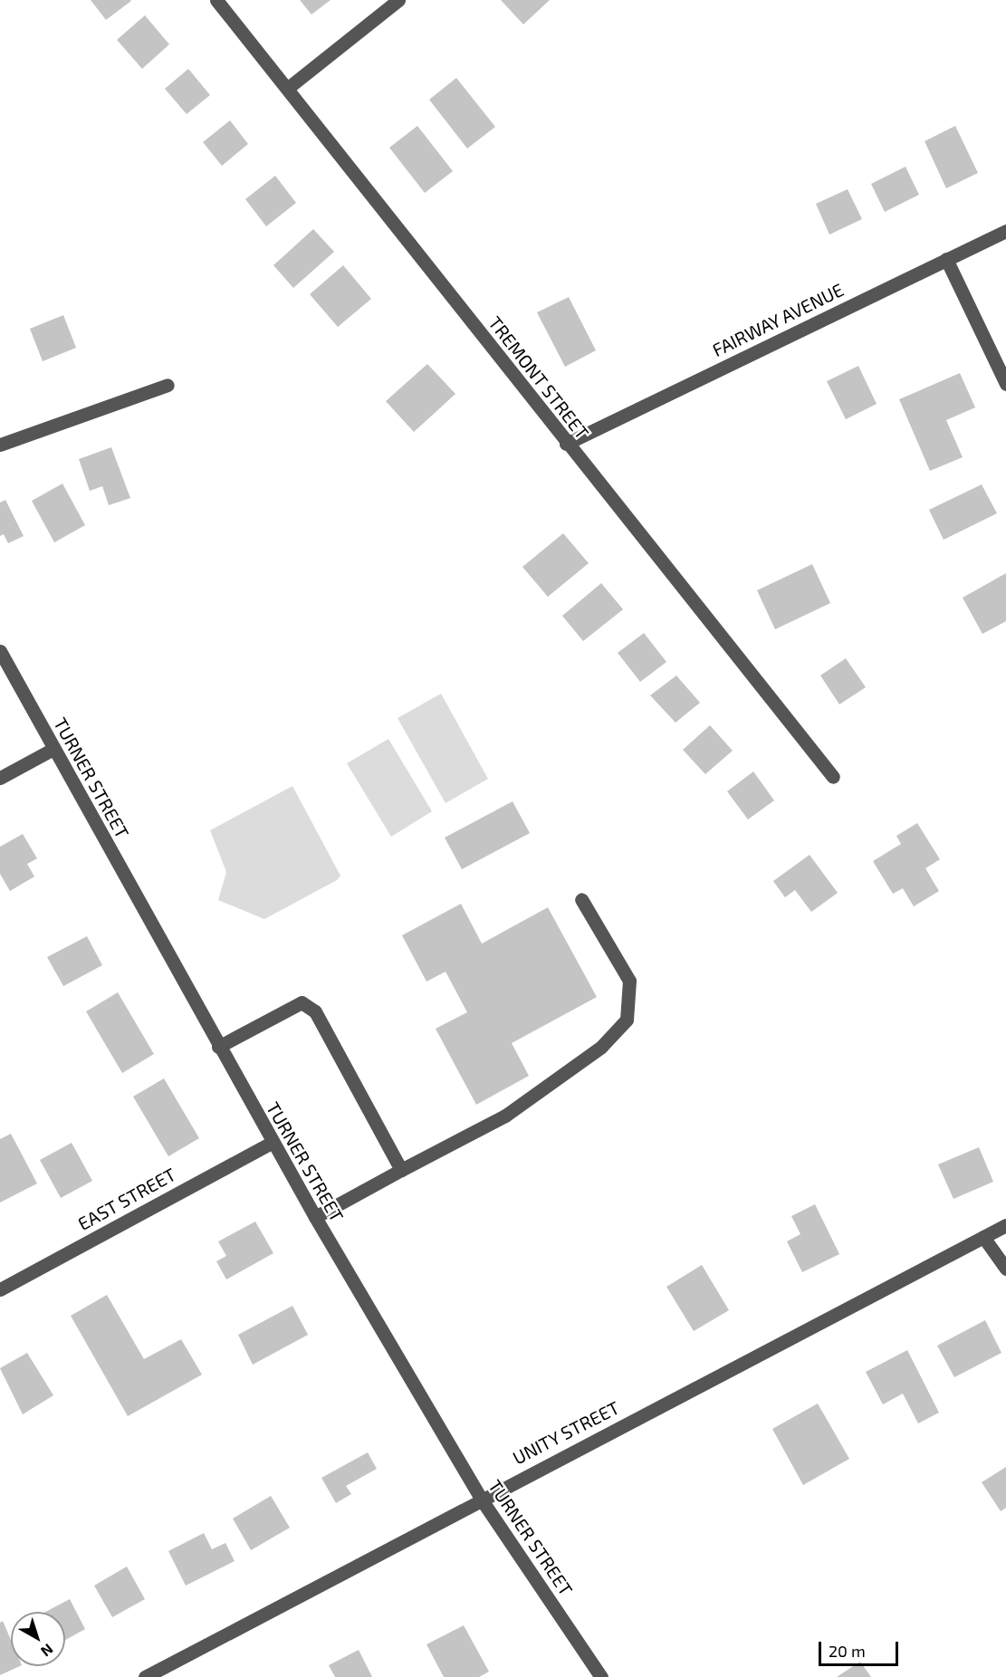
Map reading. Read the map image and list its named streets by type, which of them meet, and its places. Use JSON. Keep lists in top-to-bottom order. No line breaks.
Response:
{"streets":{"street":["FAIRWAY AVENUE","TREMONT STREET","TURNER STREET","EAST STREET","UNITY STREET"]},"crossings":[["FAIRWAY AVENUE","TREMONT STREET"],["TURNER STREET","EAST STREET"],["TURNER STREET","UNITY STREET"]],"scale_bar":"20 m","north":"bottom right"}
